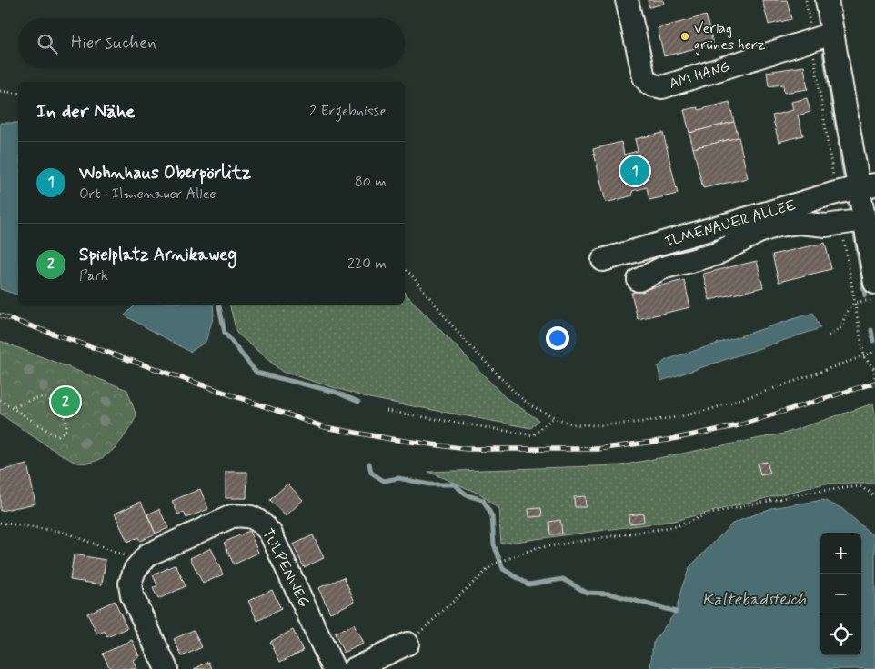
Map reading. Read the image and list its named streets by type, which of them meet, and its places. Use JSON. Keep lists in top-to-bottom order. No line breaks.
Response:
{"streets":{"street":["AM HANG","ILMENAUER ALLEE","TULPENWEG"]},"water":["Kaltebadsteich"],"places":["Verlag grünes herz"],"page":{"search":"Hier suchen","heading":["In der Nähe","2 Ergebnisse"],"list":[{"mark":"1","name":"Wohnhaus Oberpörlitz","note":"Ort · Ilmenauer Allee","value":"80 m"},{"mark":"2","name":"Spielplatz Arnikaweg","note":"Park","value":"220 m"}],"pins":["1","2"],"map_buttons":["+","−"]}}
